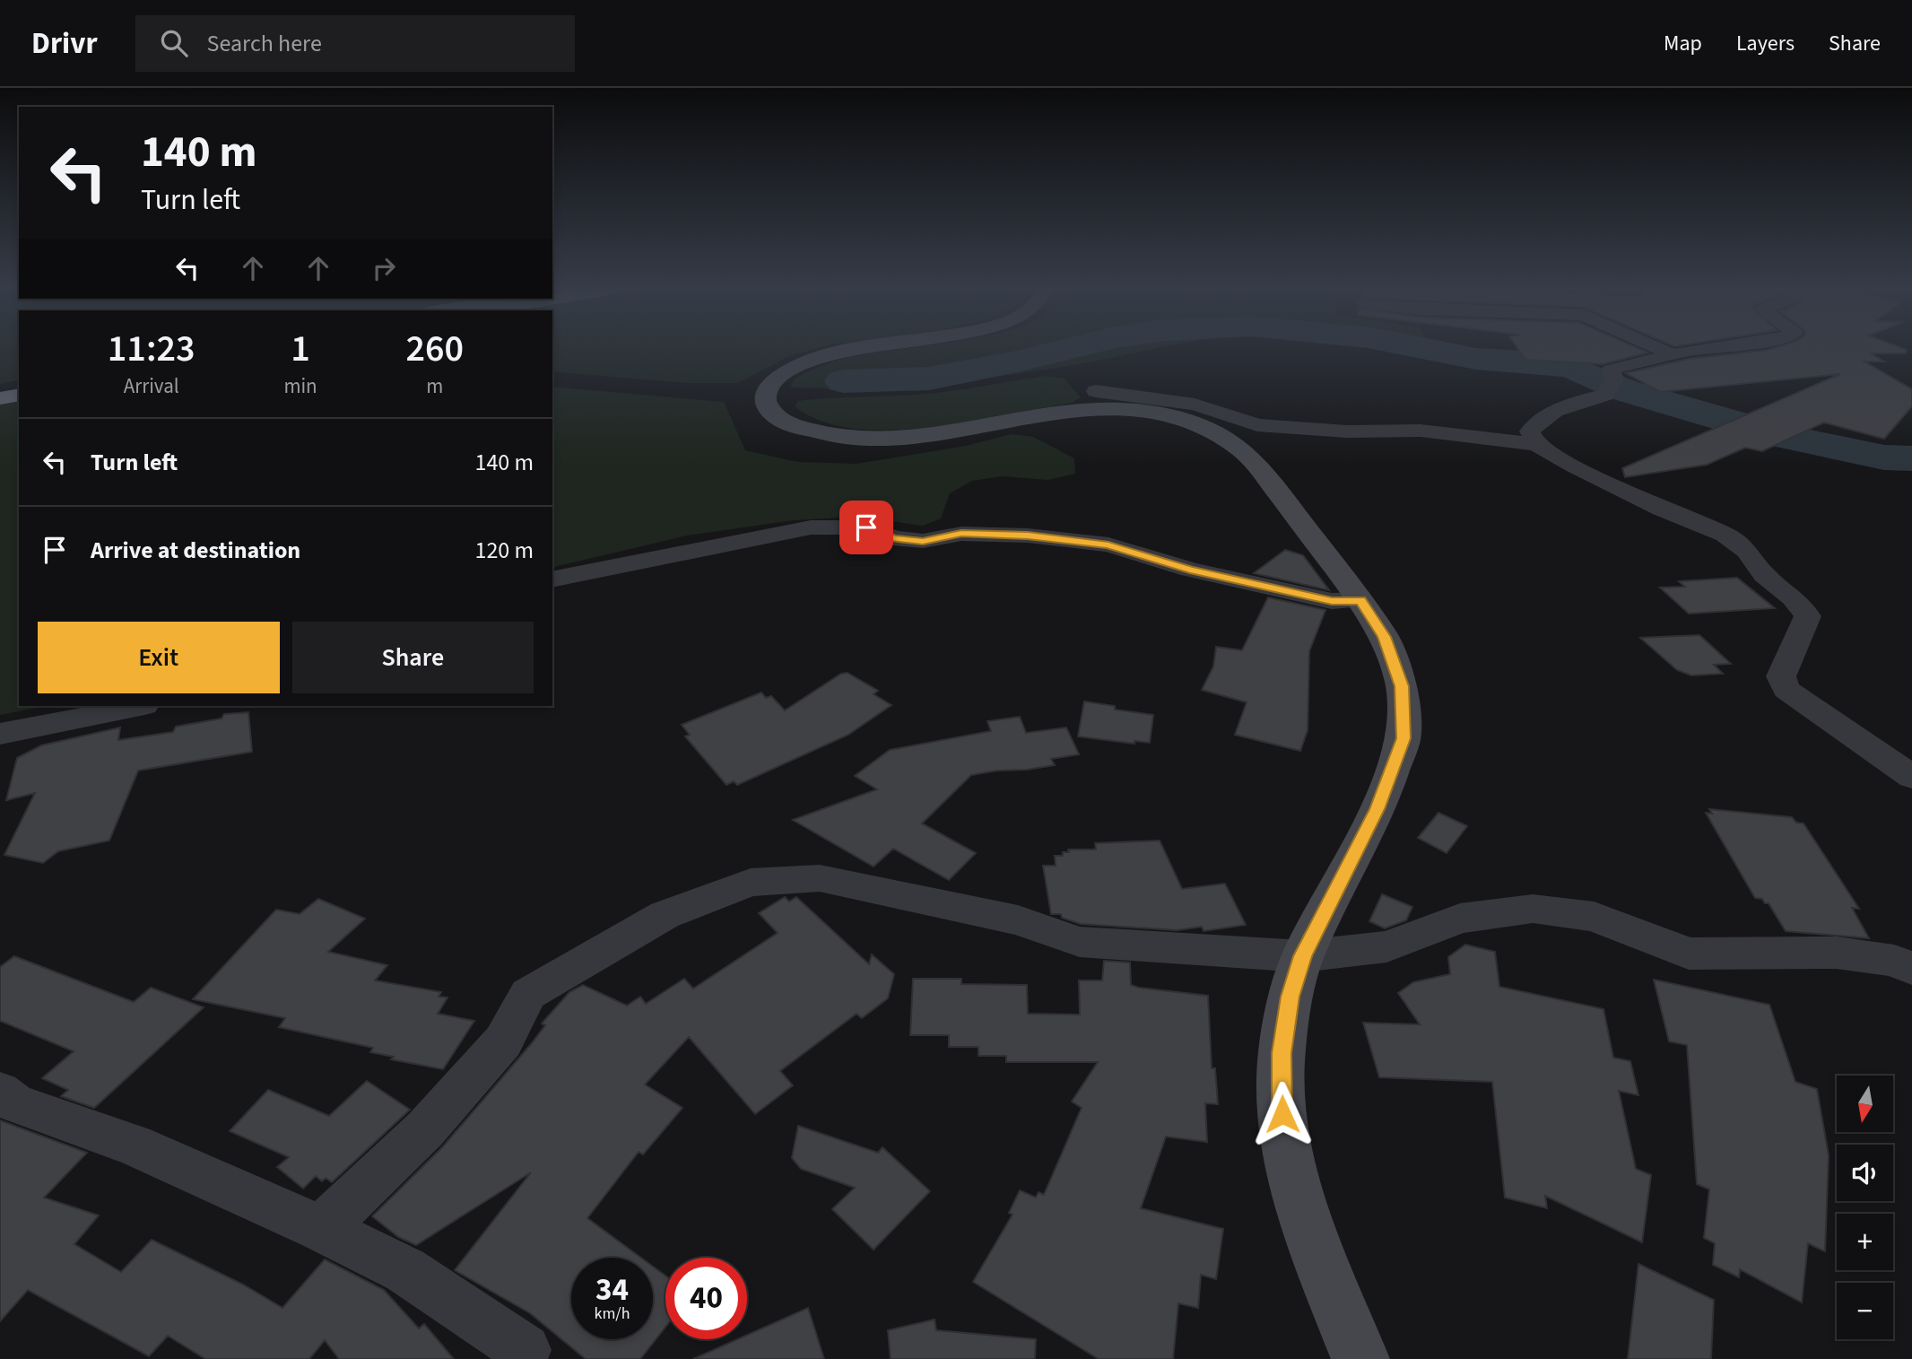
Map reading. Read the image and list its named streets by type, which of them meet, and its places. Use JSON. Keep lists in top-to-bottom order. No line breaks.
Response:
{"north":"bottom","page":{"header":"Drivr","search":"Search here","nav":["Map","Layers","Share"],"turn":["140 m","Turn left"],"eta":["11:23","Arrival","1","min","260","m"],"list":[{"name":"Turn left","value":"140 m"},{"name":"Arrive at destination","value":"120 m"}],"buttons":["Exit","Share"],"map_buttons":["+","−"],"speed":"34 km/h","limit":"40"}}
